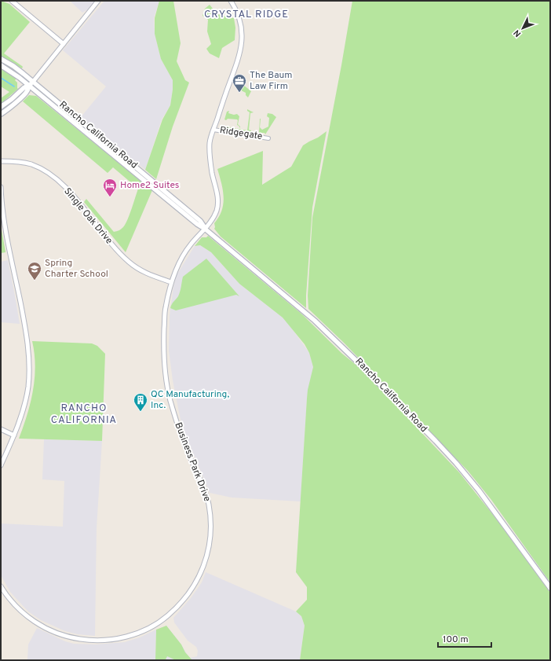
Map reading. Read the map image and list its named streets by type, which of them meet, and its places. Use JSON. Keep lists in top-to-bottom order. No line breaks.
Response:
{"streets":{"main road":["Rancho California Road"],"street":["Ridgegate","Single Oak Drive","Business Park Drive"]},"crossings":[["Ridgegate","Business Park Drive"],["Rancho California Road","Business Park Drive"],["Single Oak Drive","Business Park Drive"]],"districts":["CRYSTAL RIDGE","RANCHO CALIFORNIA"],"places":{"office":["The Baum Law Firm"],"hotel":["Home2 Suites"],"school or university":["Spring Charter School"],"building":["QC Manufacturing, Inc."]},"scale_bar":"100 m","north":"bottom left"}
